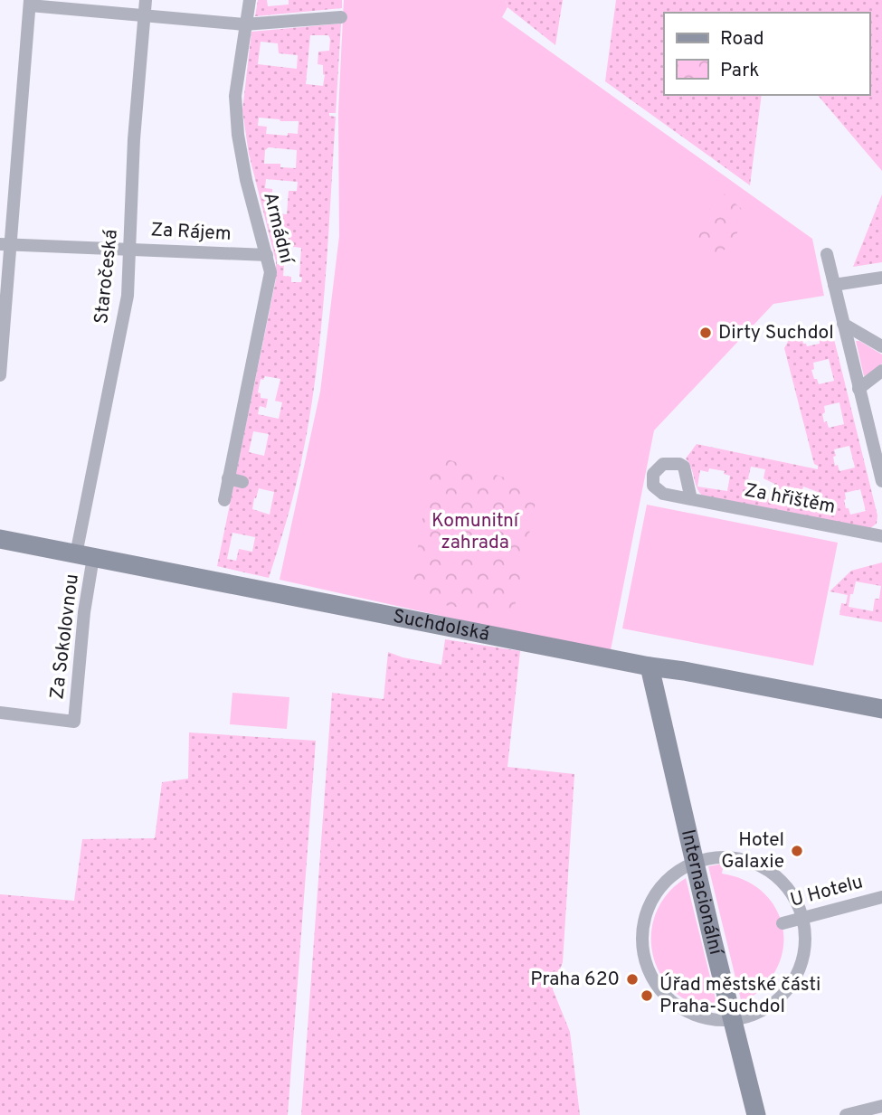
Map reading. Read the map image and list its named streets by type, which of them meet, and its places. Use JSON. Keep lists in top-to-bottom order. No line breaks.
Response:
{"streets":{"street":["Armádní","Za Rájem","Staročeská","Za hřištěm","Suchdolská","Za Sokolovnou","Internacionální","U Hotelu"]},"crossings":[["Armádní","Za Rájem"],["Za Rájem","Staročeská"],["Staročeská","Suchdolská"],["Staročeská","Za Sokolovnou"],["Suchdolská","Za Sokolovnou"],["Suchdolská","Internacionální"]],"parks":["Komunitní zahrada"],"places":["Dirty Suchdol","Hotel Galaxie","Praha 620","Úřad městské části Praha-Suchdol"],"legend":["Road","Park"]}
